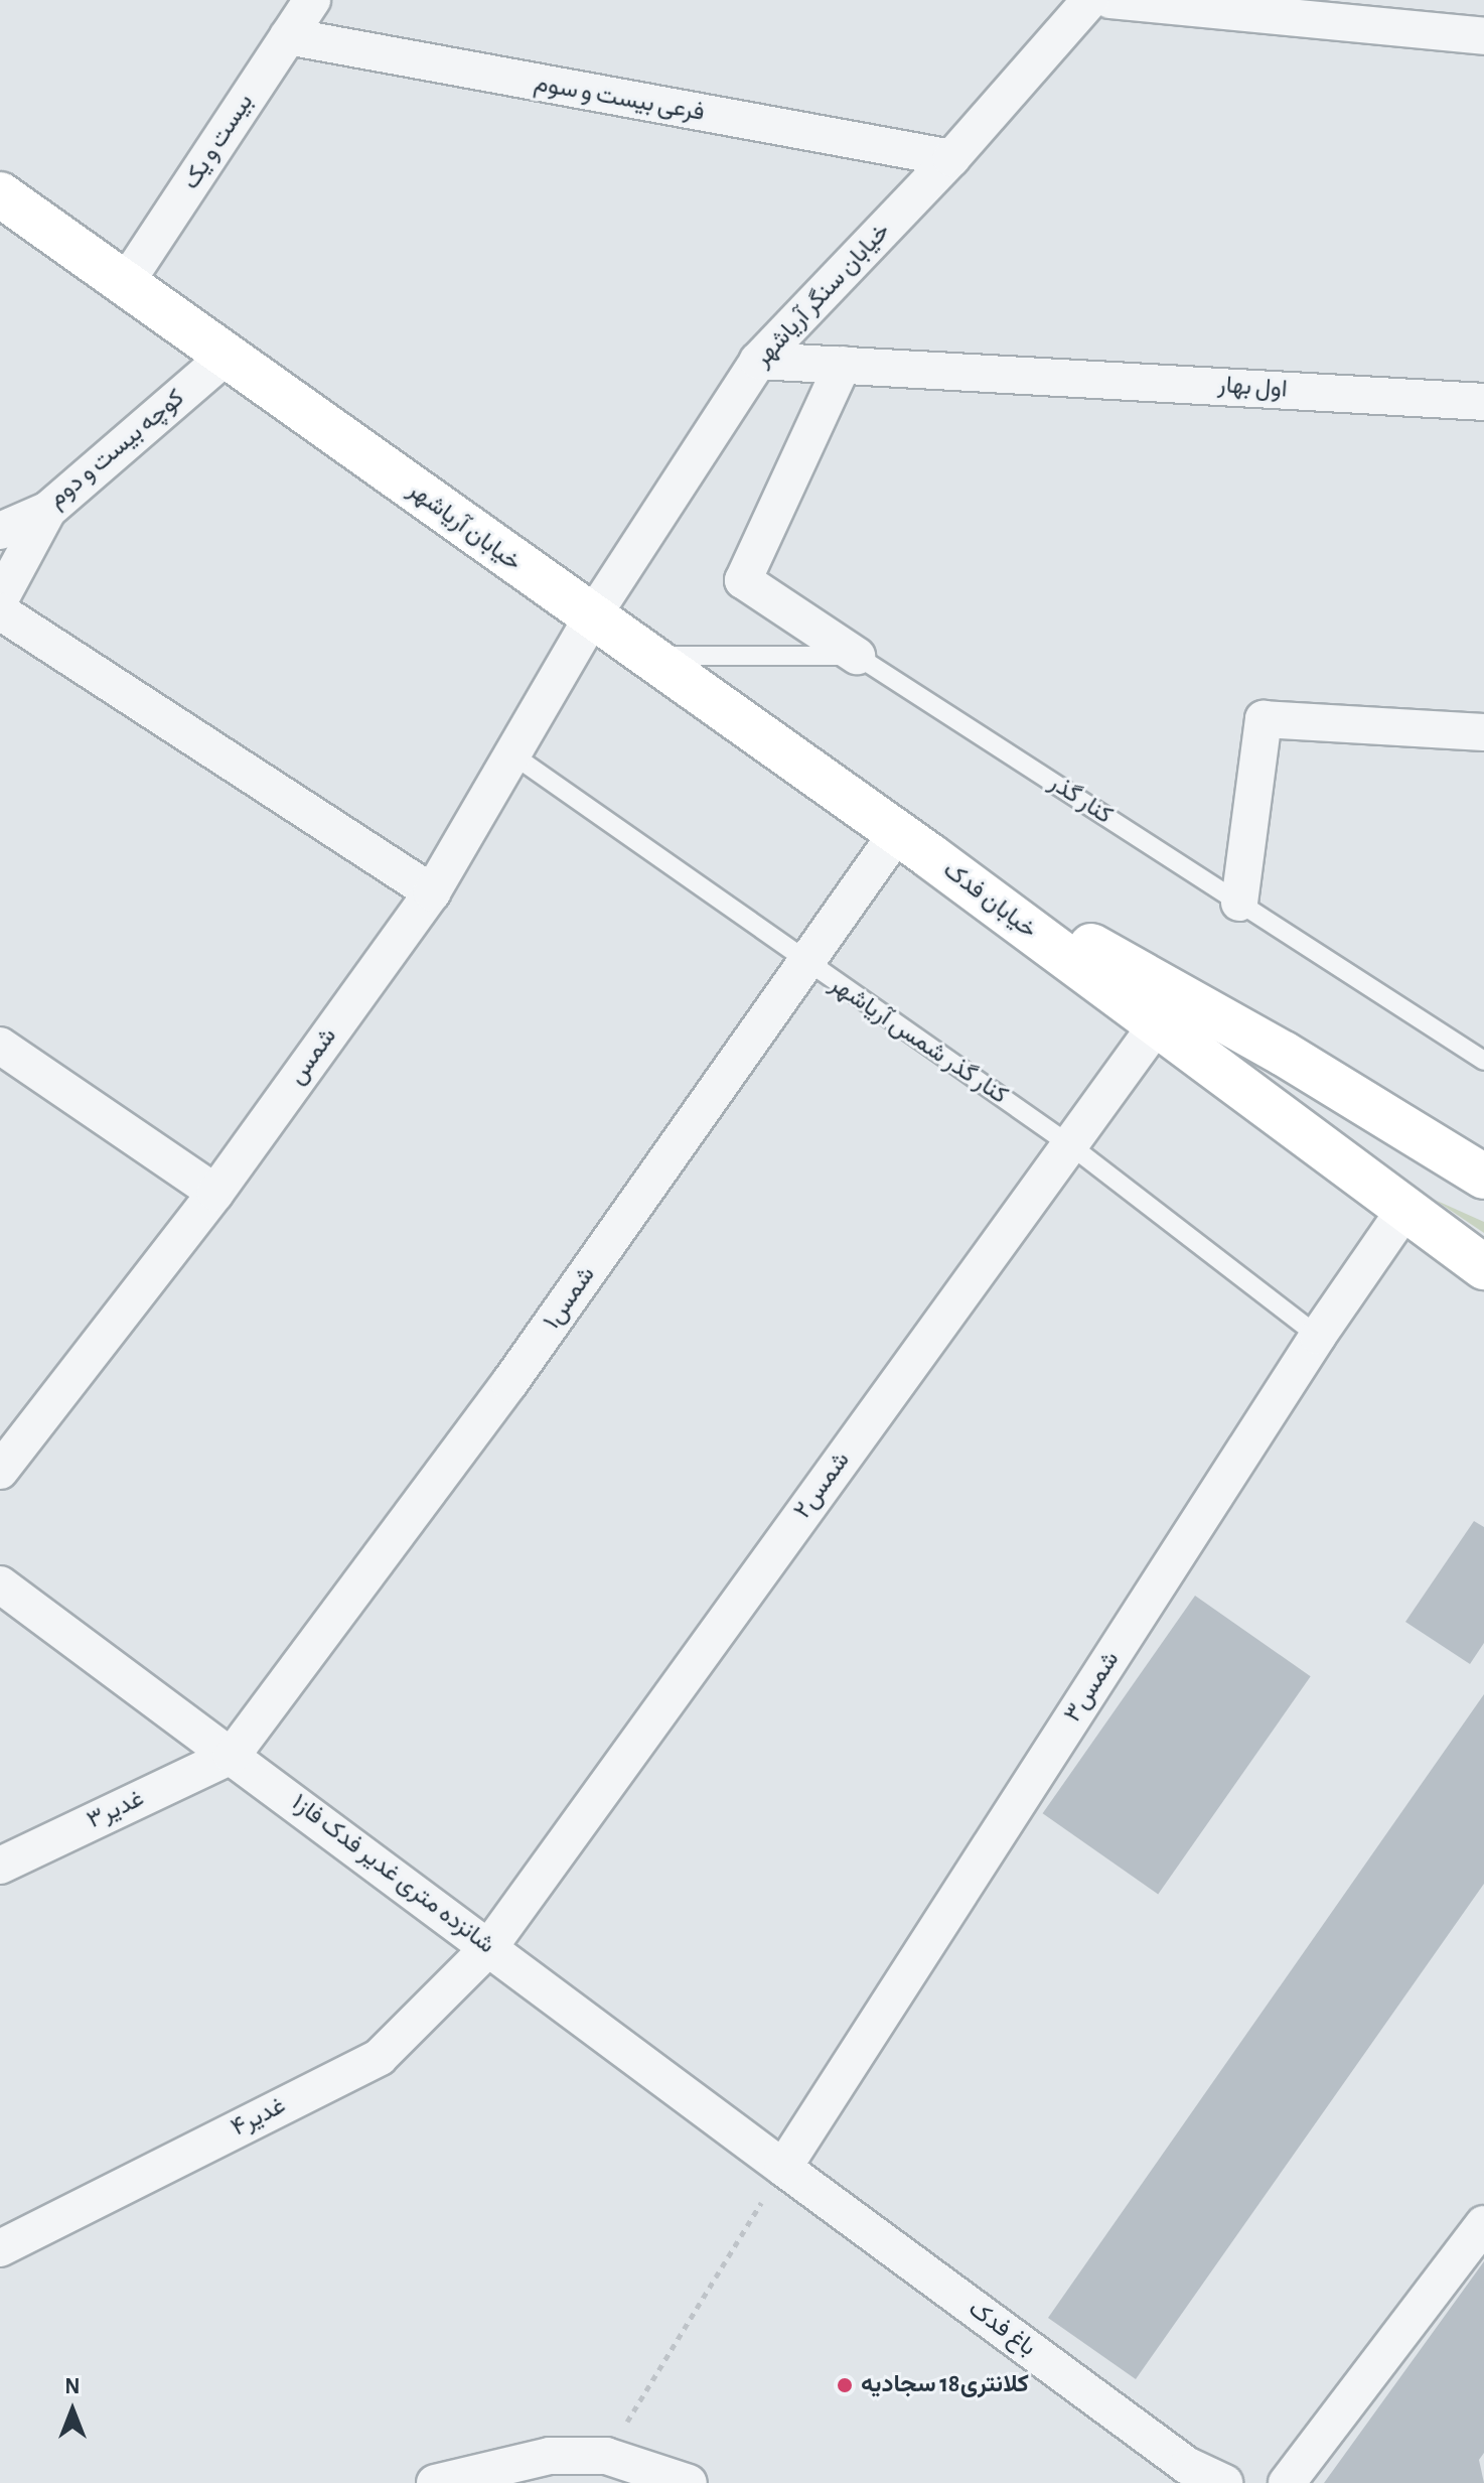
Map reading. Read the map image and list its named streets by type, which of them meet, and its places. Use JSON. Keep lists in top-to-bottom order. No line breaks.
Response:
{"streets":{"main road":["خیابان آریاشهر","خیابان فدک"],"street":["فرعی بیست و سوم","بیست و یک","خیابان سنگر آریاشهر","اول بهار","کوچه بیست و دوم","شمس","شمس۱","شمس۲","شمس۳","غدیر۳","شانزده متری غدیر فدک فاز۱","غدیر۴","باغ فدک"],"lane":["کنار گذر","کنار گذر شمس آریاشهر"]},"crossings":[["فرعی بیست و سوم","بیست و یک"],["فرعی بیست و سوم","خیابان سنگر آریاشهر"],["بیست و یک","خیابان آریاشهر"],["خیابان سنگر آریاشهر","اول بهار"],["خیابان سنگر آریاشهر","خیابان آریاشهر"],["خیابان سنگر آریاشهر","شمس"],["کوچه بیست و دوم","خیابان آریاشهر"],["خیابان آریاشهر","خیابان فدک"],["خیابان آریاشهر","شمس"],["خیابان آریاشهر","شمس۱"],["خیابان فدک","شمس۱"],["خیابان فدک","شمس۲"],["خیابان فدک","شمس۳"],["کنار گذر شمس آریاشهر","شمس"],["کنار گذر شمس آریاشهر","شمس۱"],["کنار گذر شمس آریاشهر","شمس۲"],["کنار گذر شمس آریاشهر","شمس۳"],["شمس۱","غدیر۳"],["شمس۱","شانزده متری غدیر فدک فاز۱"],["شمس۲","شانزده متری غدیر فدک فاز۱"],["شمس۲","غدیر۴"],["شمس۳","شانزده متری غدیر فدک فاز۱"],["شمس۳","باغ فدک"],["غدیر۳","شانزده متری غدیر فدک فاز۱"],["شانزده متری غدیر فدک فاز۱","غدیر۴"],["شانزده متری غدیر فدک فاز۱","باغ فدک"]],"places":["کلانتری18 سجادیه"],"north":"top"}
